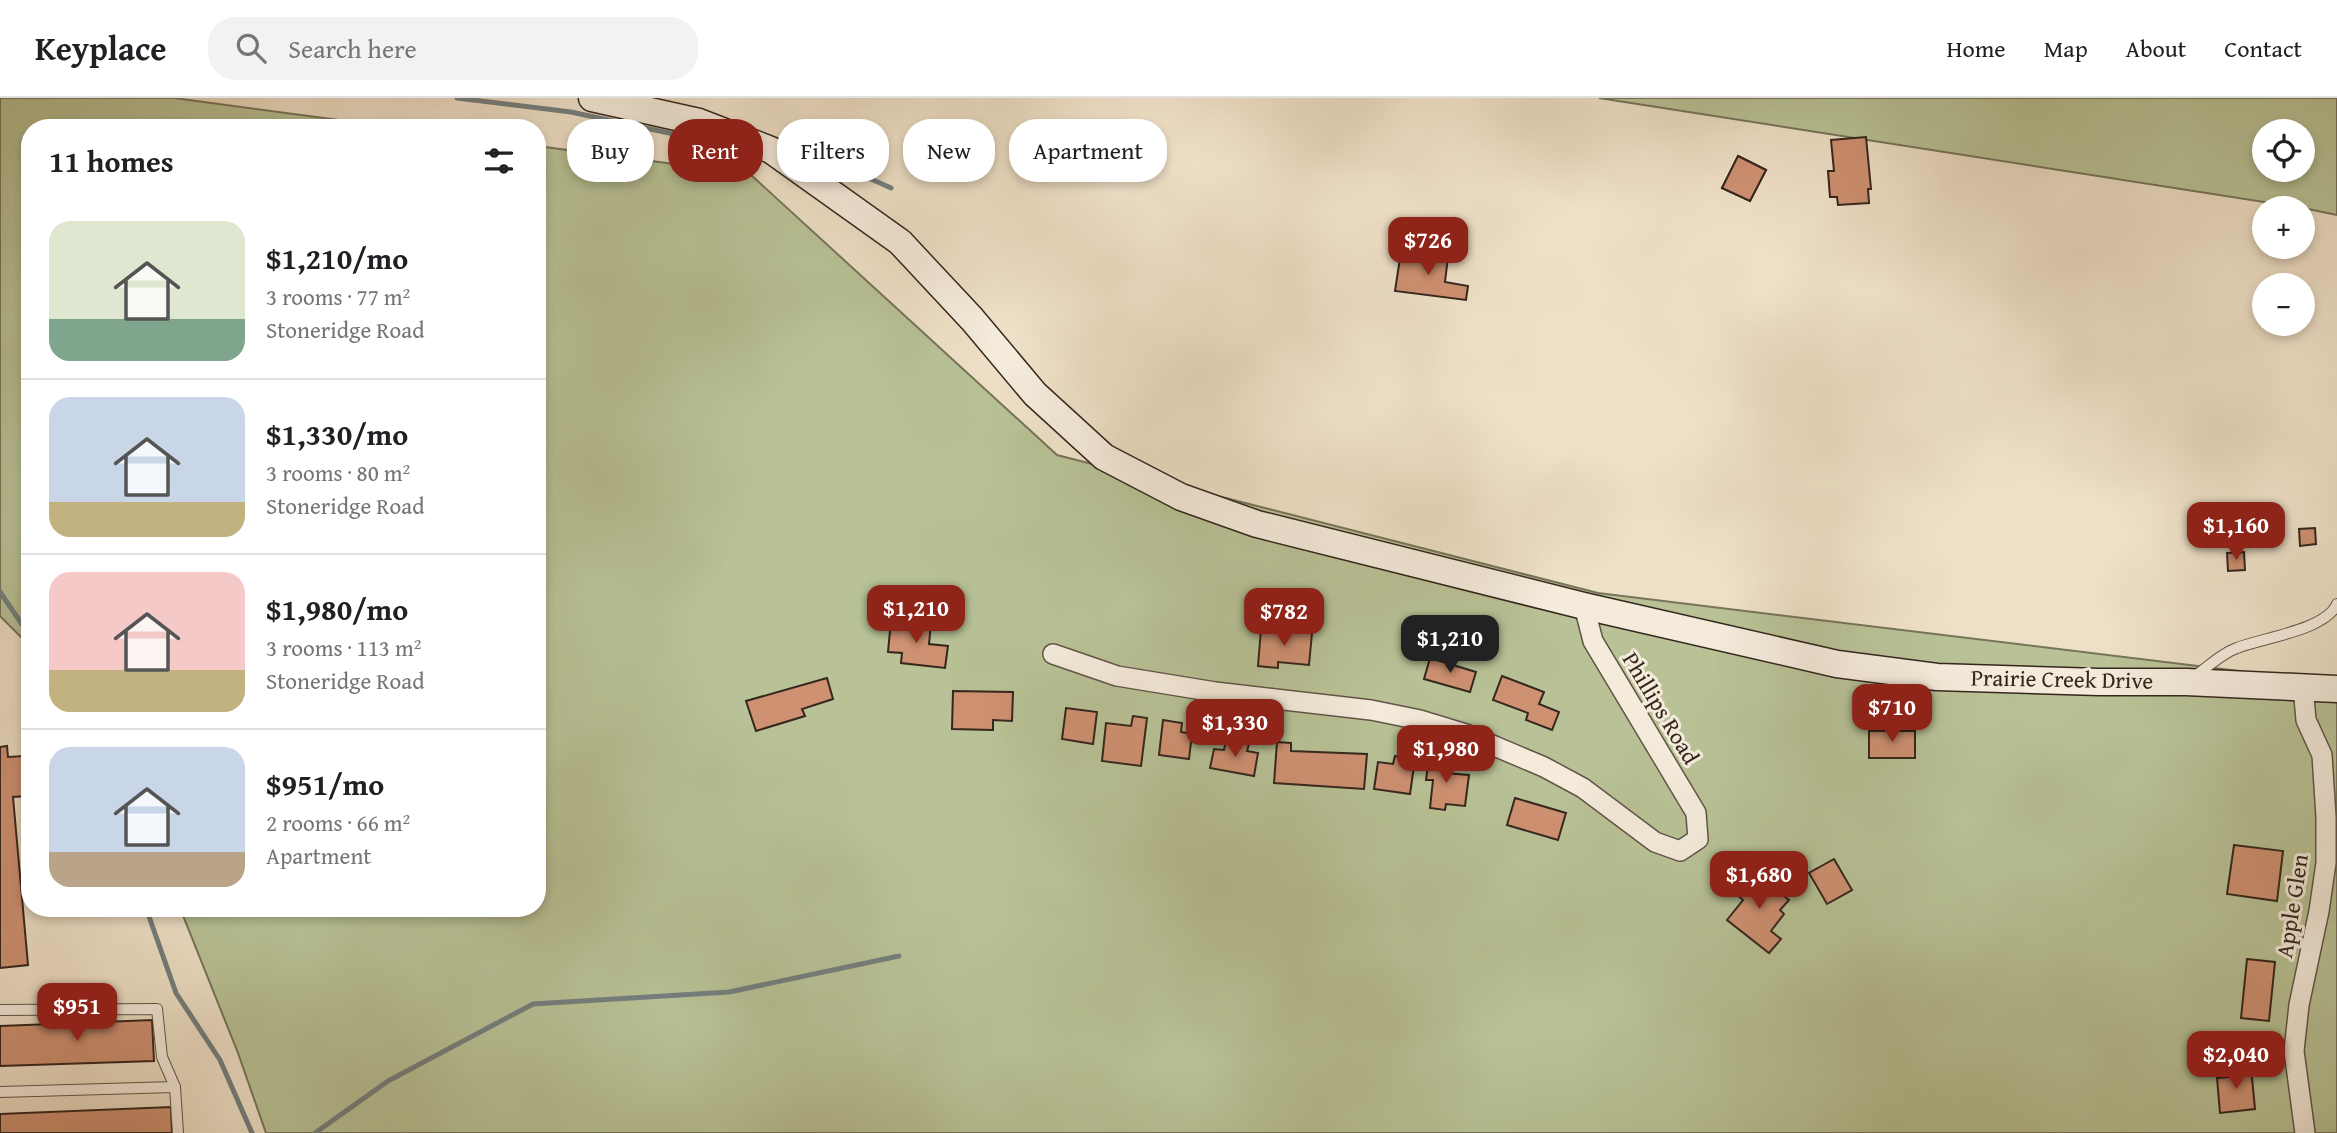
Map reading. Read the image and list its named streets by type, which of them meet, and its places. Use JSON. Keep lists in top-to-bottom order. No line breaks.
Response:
{"streets":{"main road":["Prairie Creek Drive"],"street":["Phillips Road","Apple Glen"]},"crossings":[["Prairie Creek Drive","Phillips Road"],["Prairie Creek Drive","Apple Glen"]],"page":{"header":"Keyplace","search":"Search here","nav":["Home","Map","About","Contact"],"map_buttons":["+","−"],"chip":["Buy","Rent","Filters","New","Apartment"],"heading":"11 homes","list":[{"name":"$1,210/mo","note":"3 rooms · 77 m² · Stoneridge Road"},{"name":"$1,330/mo","note":"3 rooms · 80 m² · Stoneridge Road"},{"name":"$1,980/mo","note":"3 rooms · 113 m² · Stoneridge Road"},{"name":"$951/mo","note":"2 rooms · 66 m² · Apartment"}],"price":["$726","$1,160","$1,210","$782","$1,210","$710","$1,330","$1,980","$1,680","$951","$2,040"]}}
